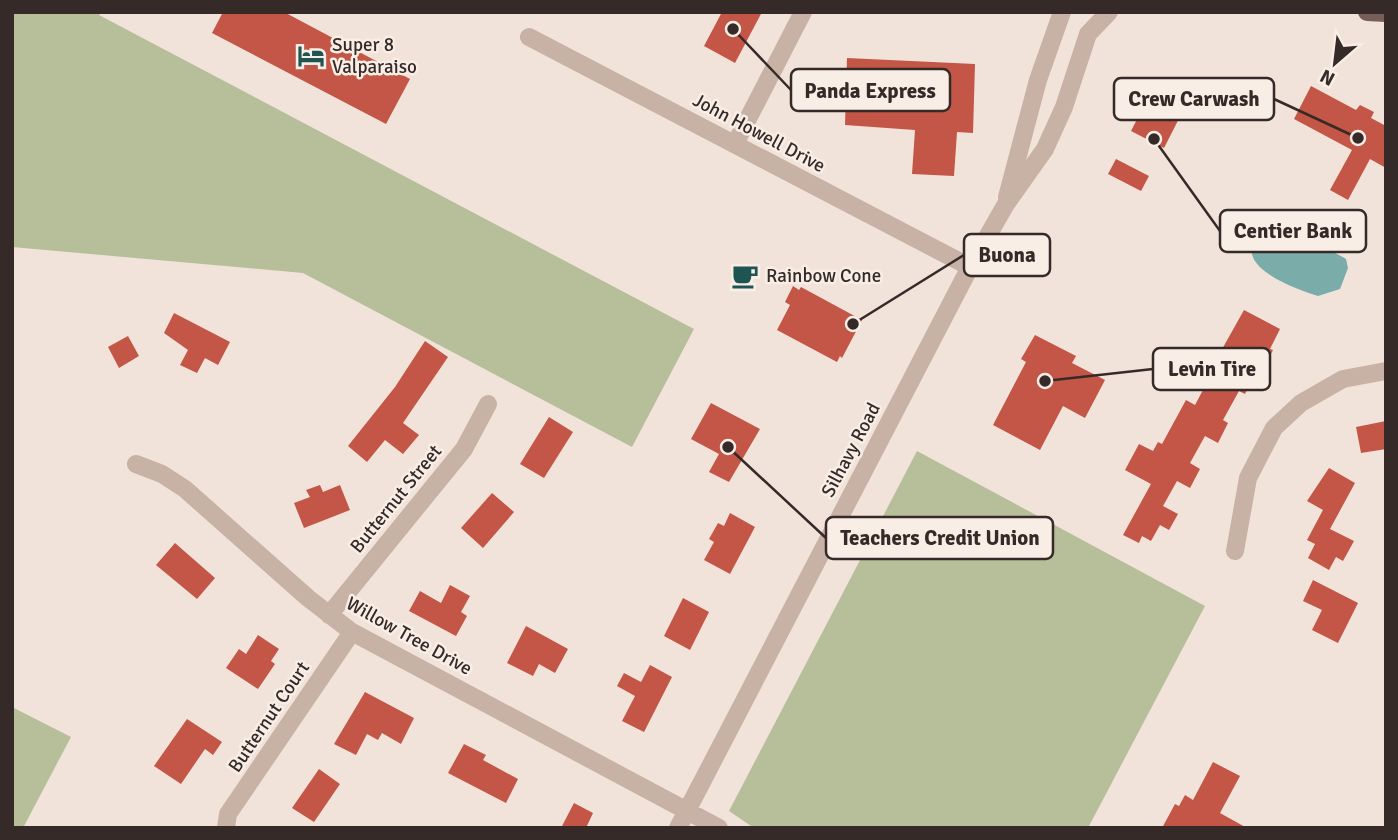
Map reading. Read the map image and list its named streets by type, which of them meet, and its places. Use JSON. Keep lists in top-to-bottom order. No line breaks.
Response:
{"streets":{"street":["John Howell Drive","Silhavy Road","Butternut Street","Willow Tree Drive","Butternut Court"]},"crossings":[["John Howell Drive","Silhavy Road"],["Silhavy Road","Willow Tree Drive"],["Butternut Street","Willow Tree Drive"],["Willow Tree Drive","Butternut Court"]],"places":{"other":["Panda Express","Crew Carwash","Centier Bank","Buona","Levin Tire","Teachers Credit Union"],"hotel":["Super 8 Valparaiso"],"cafe":["Rainbow Cone"]},"north":"bottom left"}
